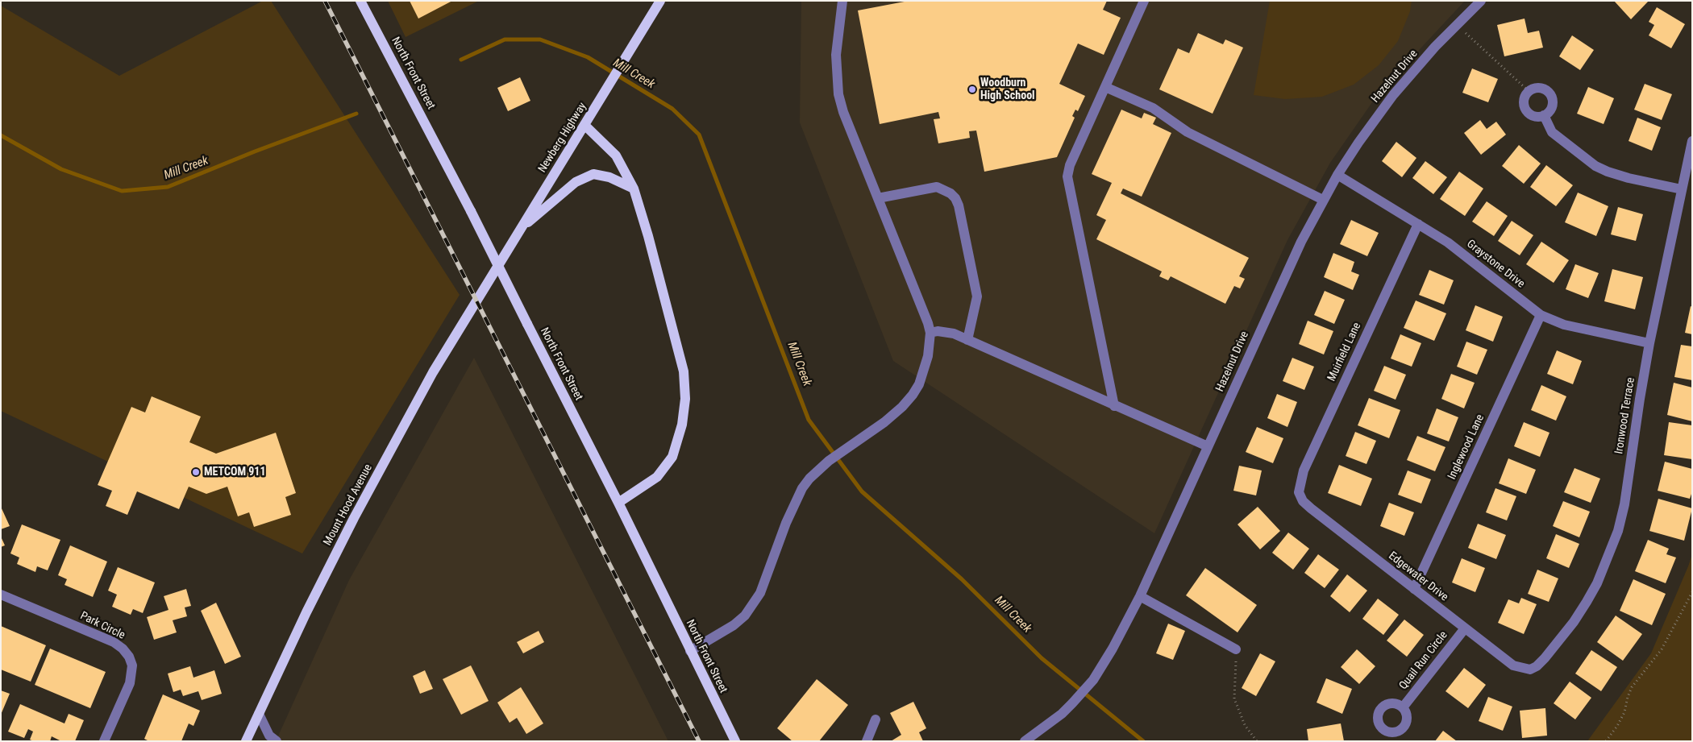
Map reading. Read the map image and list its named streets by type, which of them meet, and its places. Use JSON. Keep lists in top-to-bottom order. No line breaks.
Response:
{"streets":{"main road":["North Front Street","Newberg Highway","Mount Hood Avenue"],"street":["Hazelnut Drive","Graystone Drive","Muirfield Lane","Ironwood Terrace","Inglewood Lane","Edgewater Drive","Park Circle","Quail Run Circle"]},"crossings":[["Hazelnut Drive","Graystone Drive"],["Newberg Highway","Mount Hood Avenue"],["Graystone Drive","Muirfield Lane"],["Graystone Drive","Ironwood Terrace"],["Graystone Drive","Inglewood Lane"],["Muirfield Lane","Edgewater Drive"],["Ironwood Terrace","Edgewater Drive"],["Inglewood Lane","Edgewater Drive"],["Edgewater Drive","Quail Run Circle"]],"water":["Mill Creek"],"places":["Woodburn High School","METCOM 911"]}
